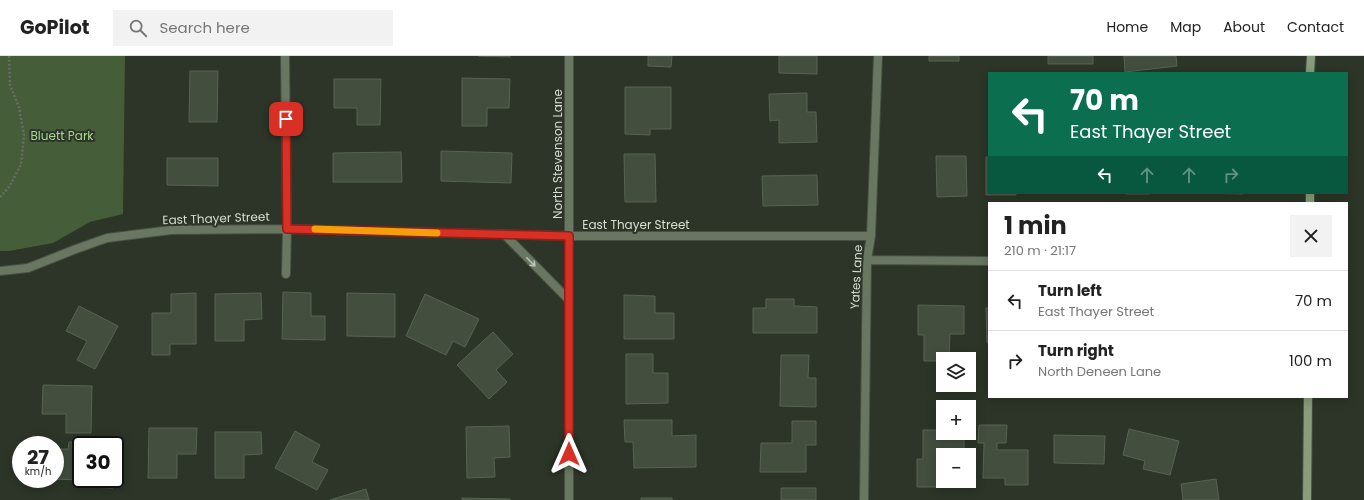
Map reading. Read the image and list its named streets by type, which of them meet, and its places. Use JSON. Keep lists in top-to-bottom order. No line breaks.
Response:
{"streets":{"street":["North Stevenson Lane","East Thayer Street","Yates Lane"]},"crossings":[["North Stevenson Lane","East Thayer Street"],["East Thayer Street","Yates Lane"]],"parks":["Bluett Park"],"page":{"header":"GoPilot","search":"Search here","nav":["Home","Map","About","Contact"],"turn":["70 m","East Thayer Street"],"heading":["1 min","210 m · 21:17"],"list":[{"name":"Turn left","note":"East Thayer Street","value":"70 m"},{"name":"Turn right","note":"North Deneen Lane","value":"100 m"}],"map_buttons":["+","−"],"speed":"27 km/h","limit":"30"}}
